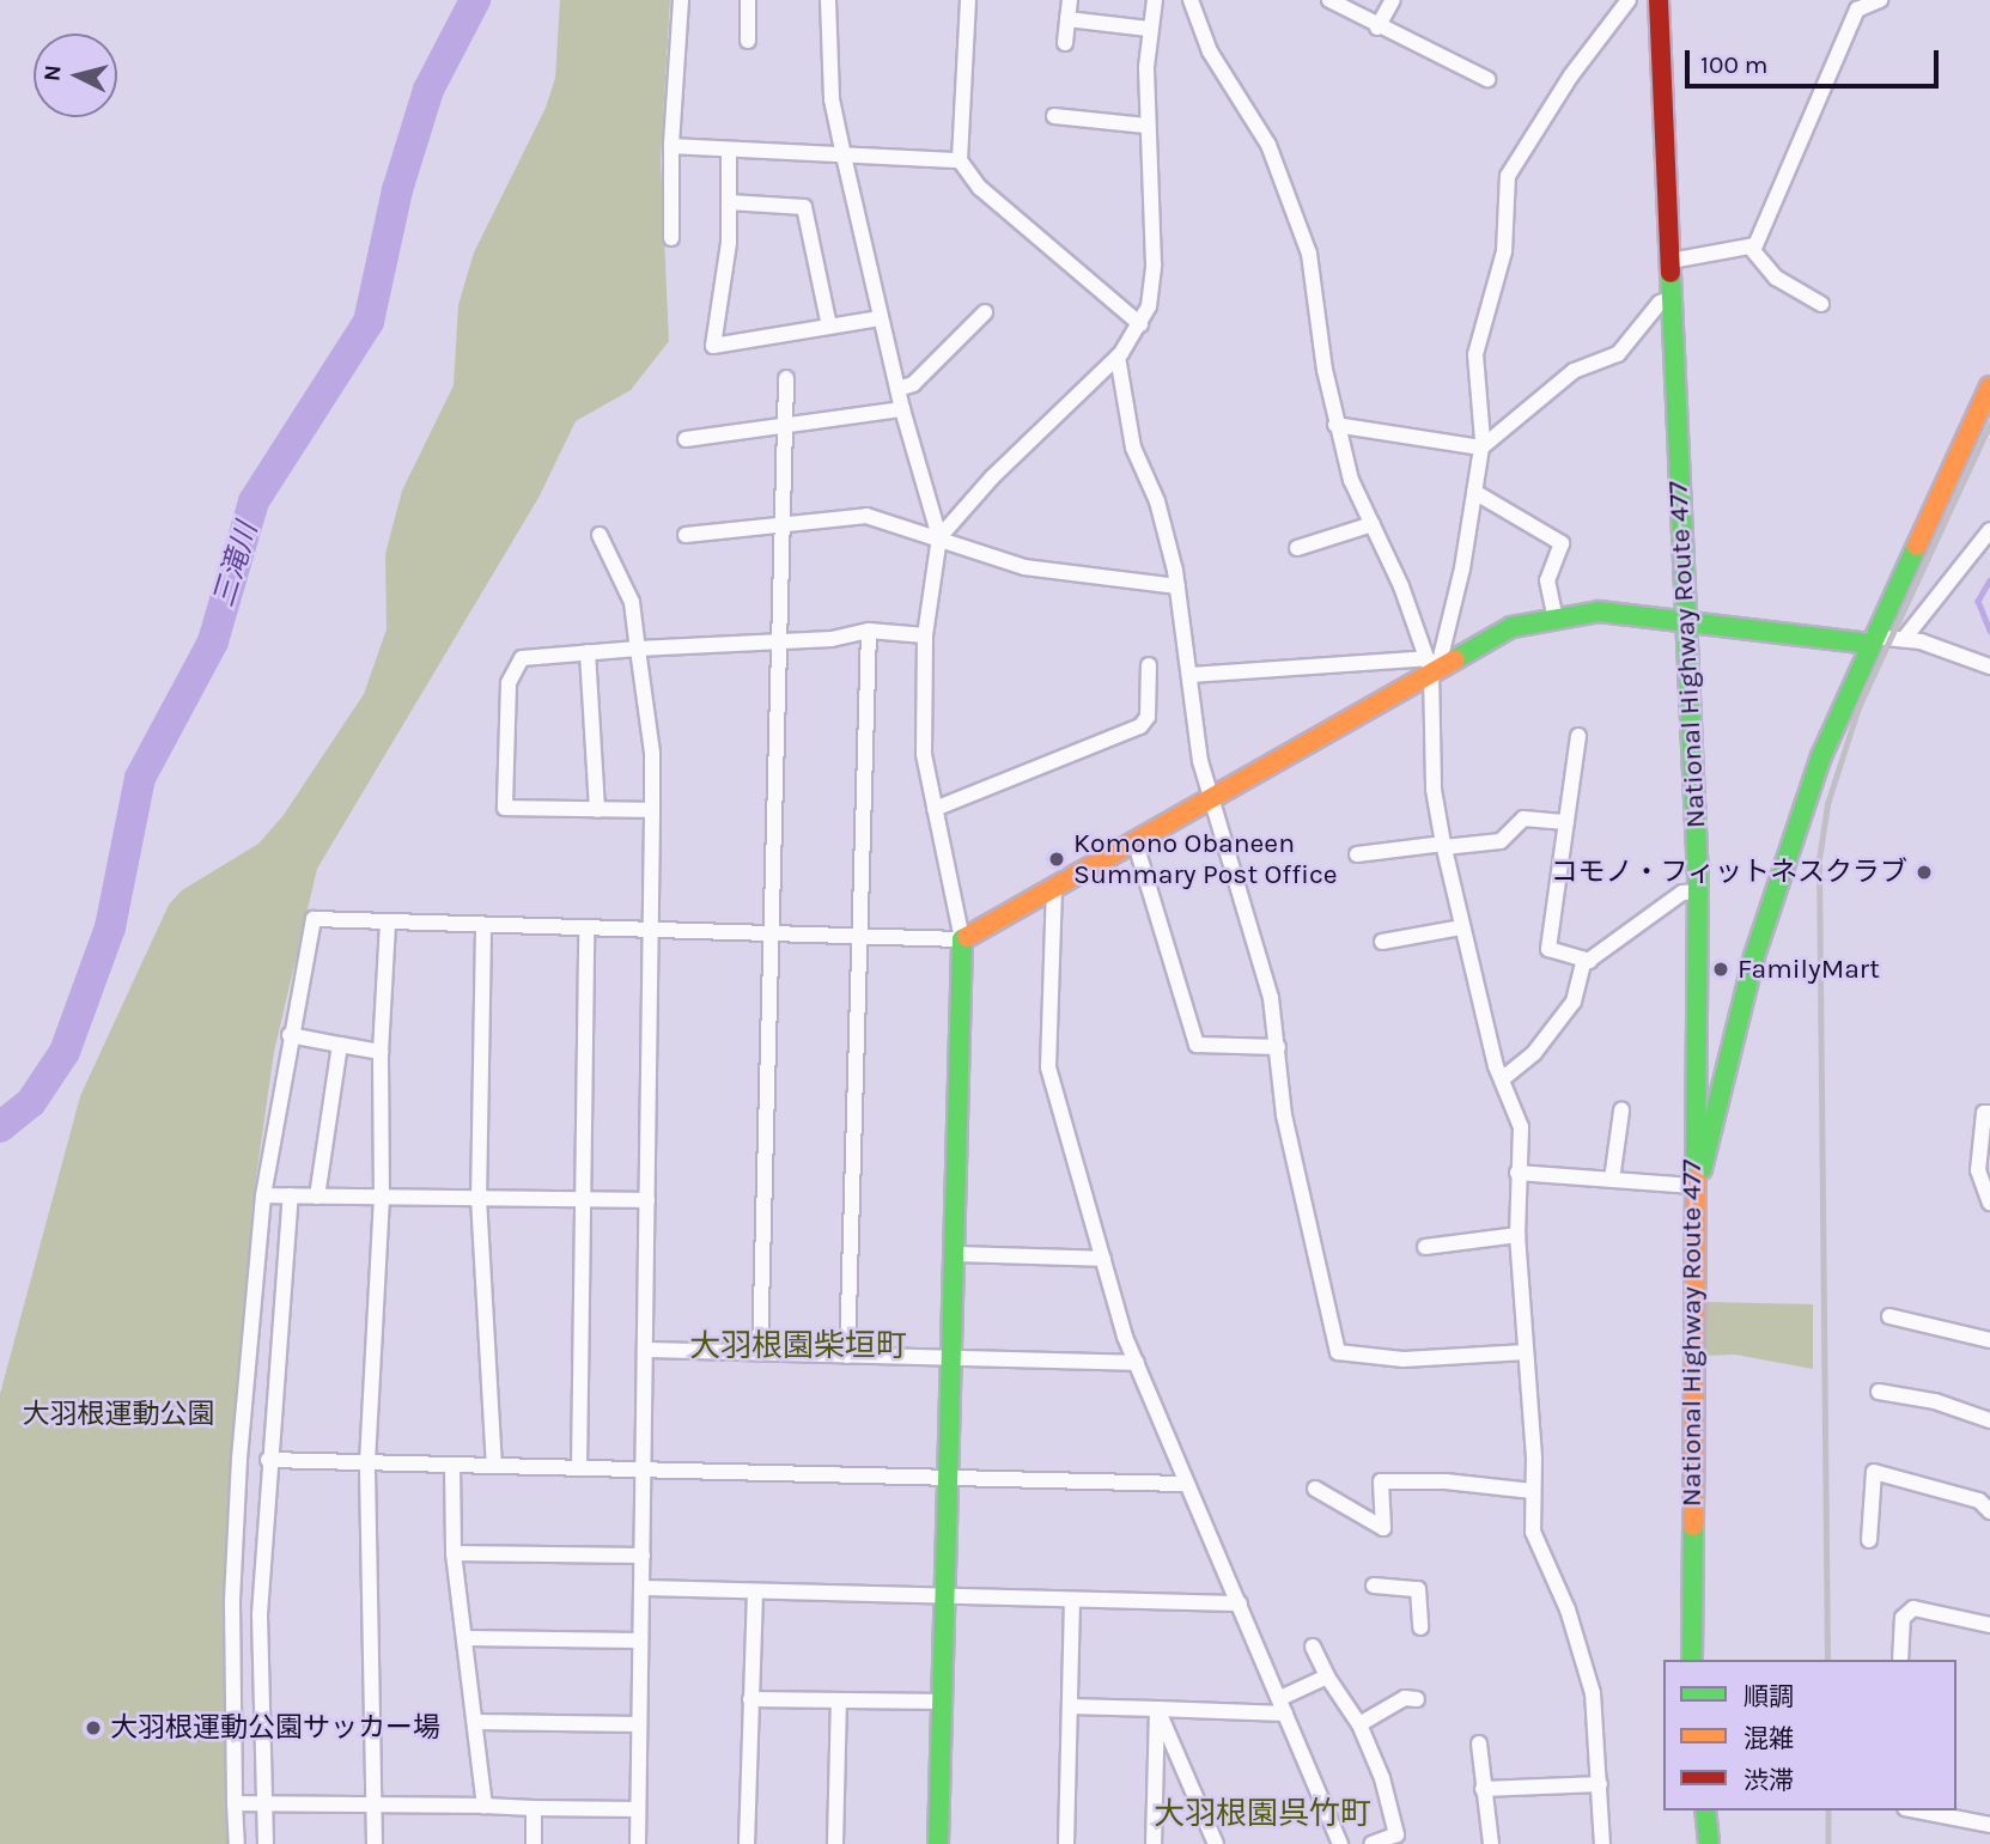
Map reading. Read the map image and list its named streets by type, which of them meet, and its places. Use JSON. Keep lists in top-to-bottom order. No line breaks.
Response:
{"streets":{"main road":["National Highway Route 477"]},"districts":["大羽根園柴垣町","大羽根園呉竹町"],"water":["三滝川"],"parks":["大羽根運動公園"],"places":["Komono Obaneen Summary Post Office","コモノ・フィットネスクラブ","FamilyMart","大羽根運動公園サッカー場"],"legend":["順調","混雑","渋滞"],"scale_bar":"100 m","north":"left"}
